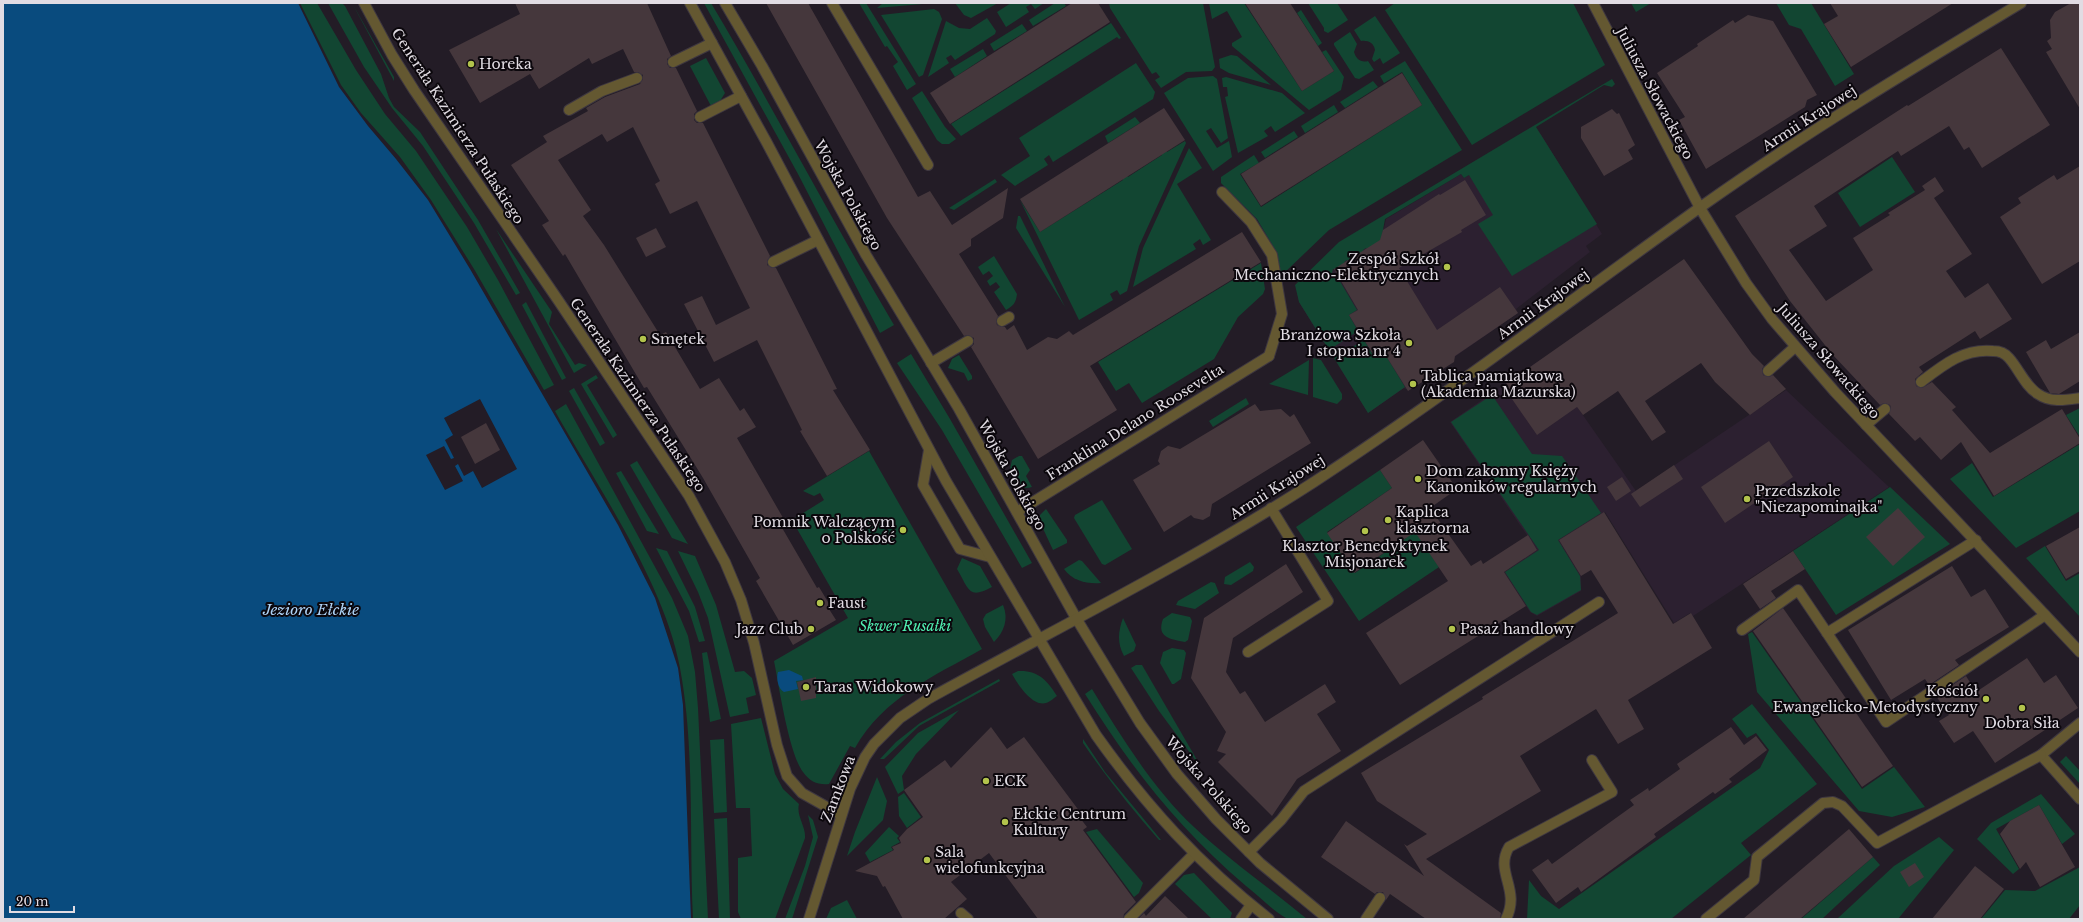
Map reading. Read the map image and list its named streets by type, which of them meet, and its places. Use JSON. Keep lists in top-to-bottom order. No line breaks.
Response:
{"streets":{"street":["Juliusza Słowackiego","Armii Krajowej","Generała Kazimierza Pułaskiego","Wojska Polskiego","Franklina Delano Roosevelta","Zamkowa"]},"crossings":[["Juliusza Słowackiego","Armii Krajowej"],["Armii Krajowej","Wojska Polskiego"],["Armii Krajowej","Zamkowa"],["Generała Kazimierza Pułaskiego","Zamkowa"],["Wojska Polskiego","Franklina Delano Roosevelta"]],"water":["Jezioro Ełckie"],"parks":["Skwer Rusałki"],"places":["Horeka","Zespół Szkół Mechaniczno-Elektrycznych","Smętek","Branżowa Szkoła I stopnia nr 4","Tablica pamiątkowa (Akademia Mazurska)","Dom zakonny Księży Kanoników regularnych","Przedszkole \"Niezapominajka\"","Kaplica klasztorna","Pomnik Walczącym o Polskość","Klasztor Benedyktynek Misjonarek","Faust","Jazz Club","Pasaż handlowy","Taras Widokowy","Kościół Ewangelicko-Metodystyczny","Dobra Siła","ECK","Ełckie Centrum Kultury","Sala wielofunkcyjna"],"scale_bar":"20 m"}
